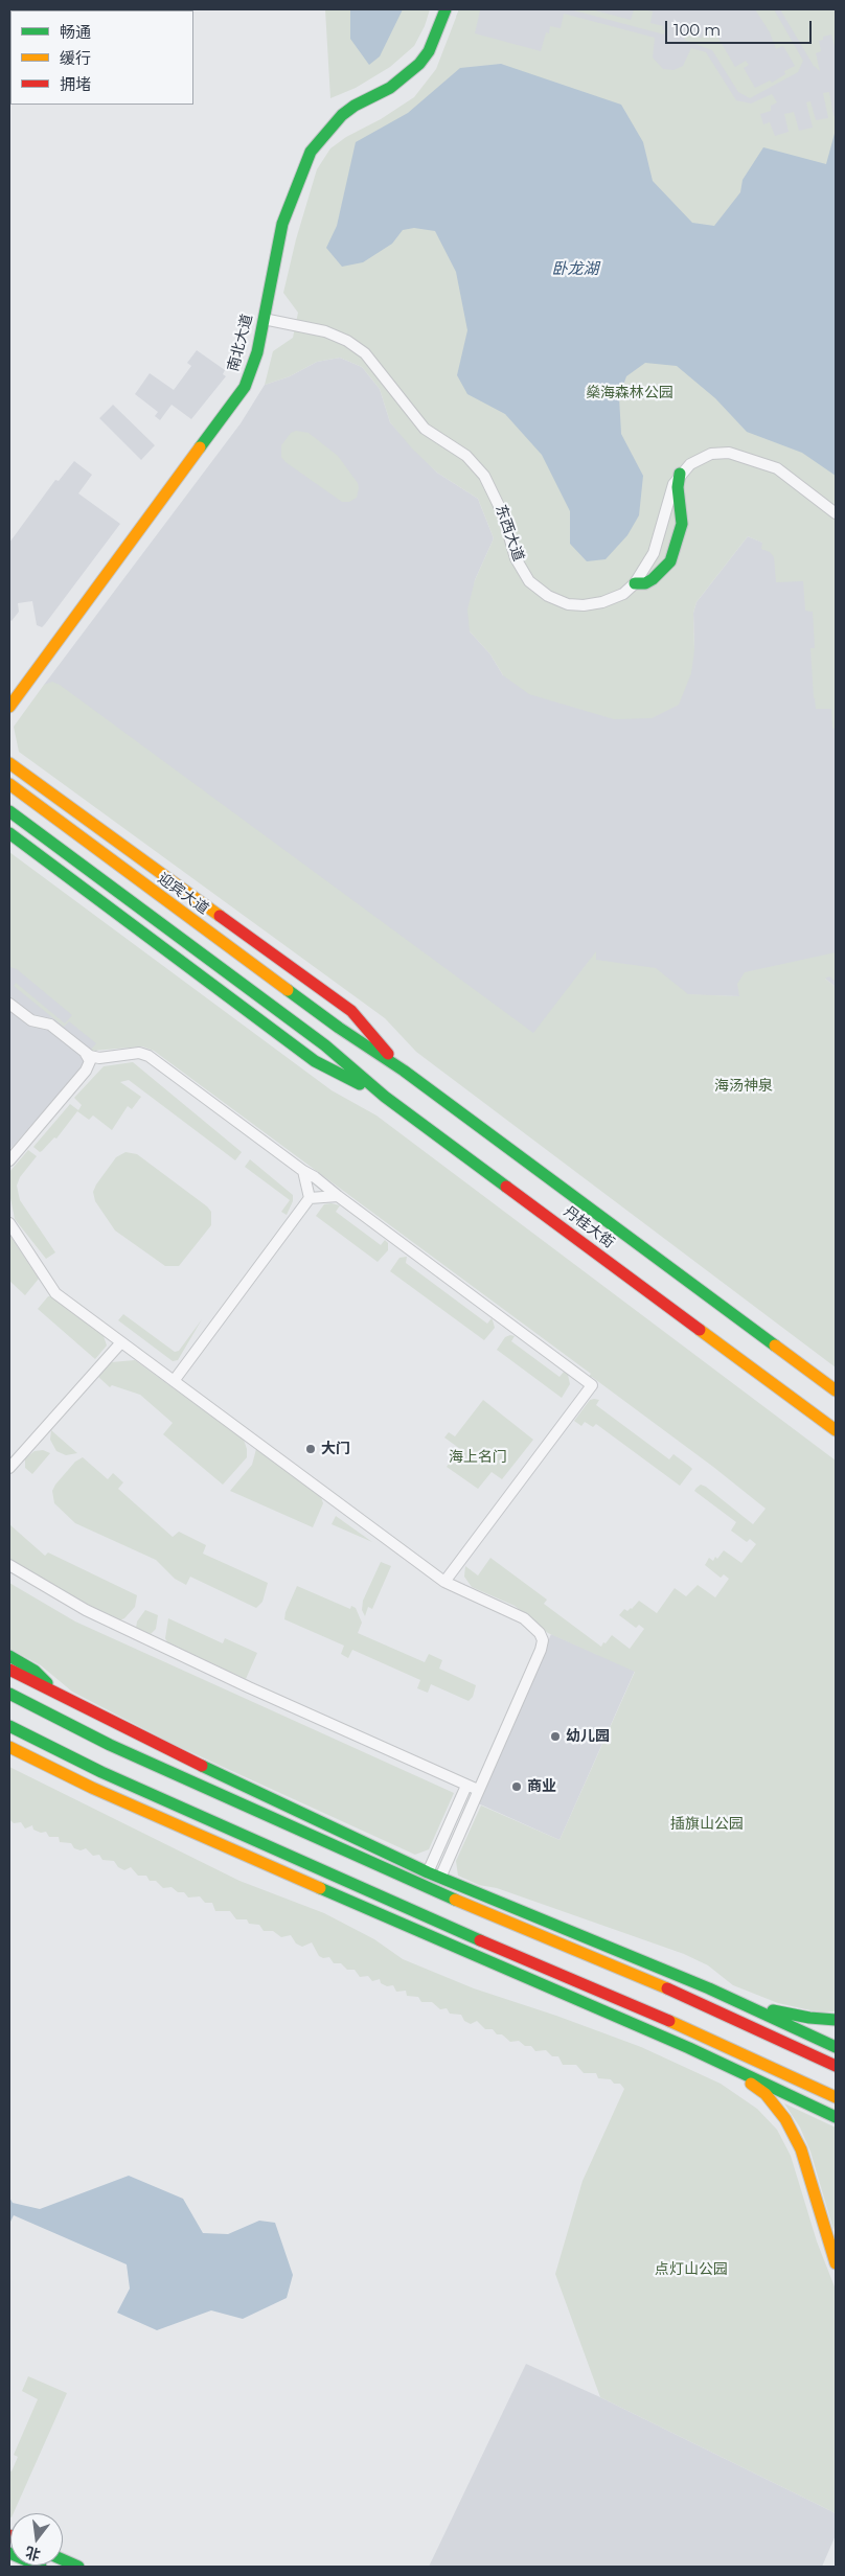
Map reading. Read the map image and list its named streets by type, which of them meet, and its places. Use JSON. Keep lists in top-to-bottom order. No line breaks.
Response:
{"streets":{"main road":["南北大道","迎宾大道","丹桂大街"],"street":["东西大道"]},"crossings":[["南北大道","东西大道"],["迎宾大道","丹桂大街"]],"water":["卧龙湖"],"parks":["燊海森林公园","海汤神泉","海上名门","插旗山公园","点灯山公园"],"places":["大门","幼儿园","商业"],"legend":["畅通","缓行","拥堵"],"scale_bar":"100 m","north":"bottom"}
